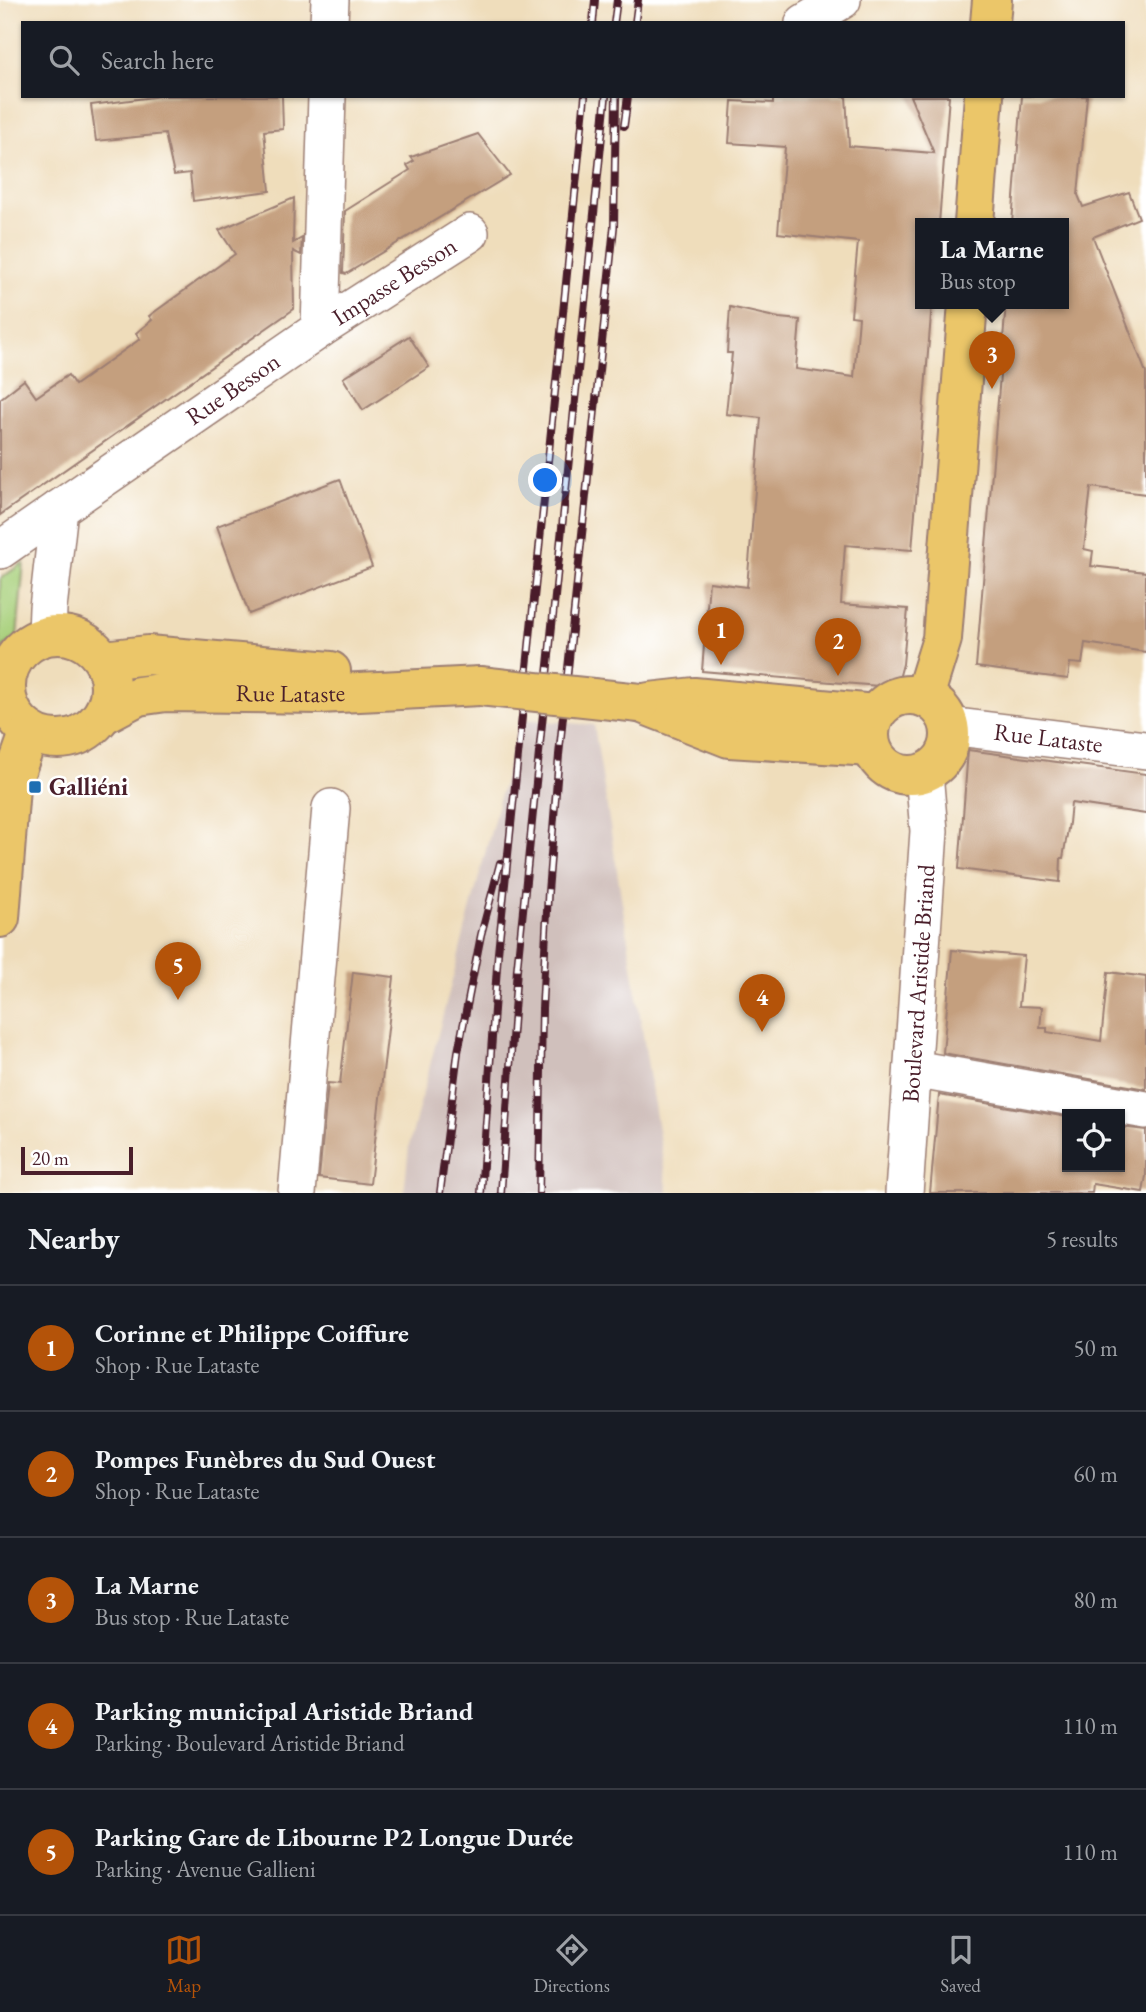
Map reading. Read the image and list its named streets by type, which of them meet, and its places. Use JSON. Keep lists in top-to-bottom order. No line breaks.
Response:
{"streets":{"main road":["Rue Lataste"],"street":["Impasse Besson","Rue Besson","Boulevard Aristide Briand"]},"crossings":[["Impasse Besson","Rue Besson"],["Rue Lataste","Boulevard Aristide Briand"]],"places":{"transit":["Galliéni"]},"scale_bar":"20 m","page":{"search":"Search here","popup":["La Marne","Bus stop"],"pins":["3","1","2","5","4"],"scale":"20 m","heading":["Nearby","5 results"],"list":[{"mark":"1","name":"Corinne et Philippe Coiffure","note":"Shop · Rue Lataste","value":"50 m"},{"mark":"2","name":"Pompes Funèbres du Sud Ouest","note":"Shop · Rue Lataste","value":"60 m"},{"mark":"3","name":"La Marne","note":"Bus stop · Rue Lataste","value":"80 m"},{"mark":"4","name":"Parking municipal Aristide Briand","note":"Parking · Boulevard Aristide Briand","value":"110 m"},{"mark":"5","name":"Parking Gare de Libourne P2 Longue Durée","note":"Parking · Avenue Gallieni","value":"110 m"}],"nav":["Map","Directions","Saved"]}}
